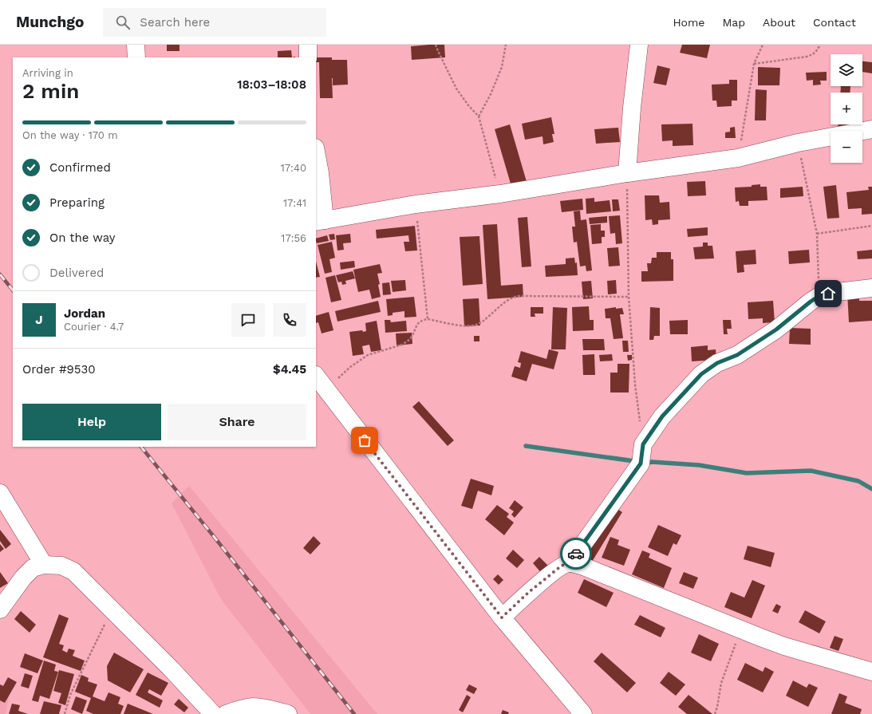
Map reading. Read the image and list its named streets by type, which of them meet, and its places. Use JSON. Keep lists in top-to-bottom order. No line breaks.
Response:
{"page":{"header":"Munchgo","search":"Search here","nav":["Home","Map","About","Contact"],"map_buttons":["+","−"],"heading":["2 min","Arriving in","18:03–18:08"],"panel":["Jordan","Courier · 4.7","Order #9530","$4.45"],"bar":"On the way · 170 m","list":[["Confirmed","17:40"],["Preparing","17:41"],["On the way","17:56"],"Delivered"],"round":"J","buttons":["Help","Share"]}}
